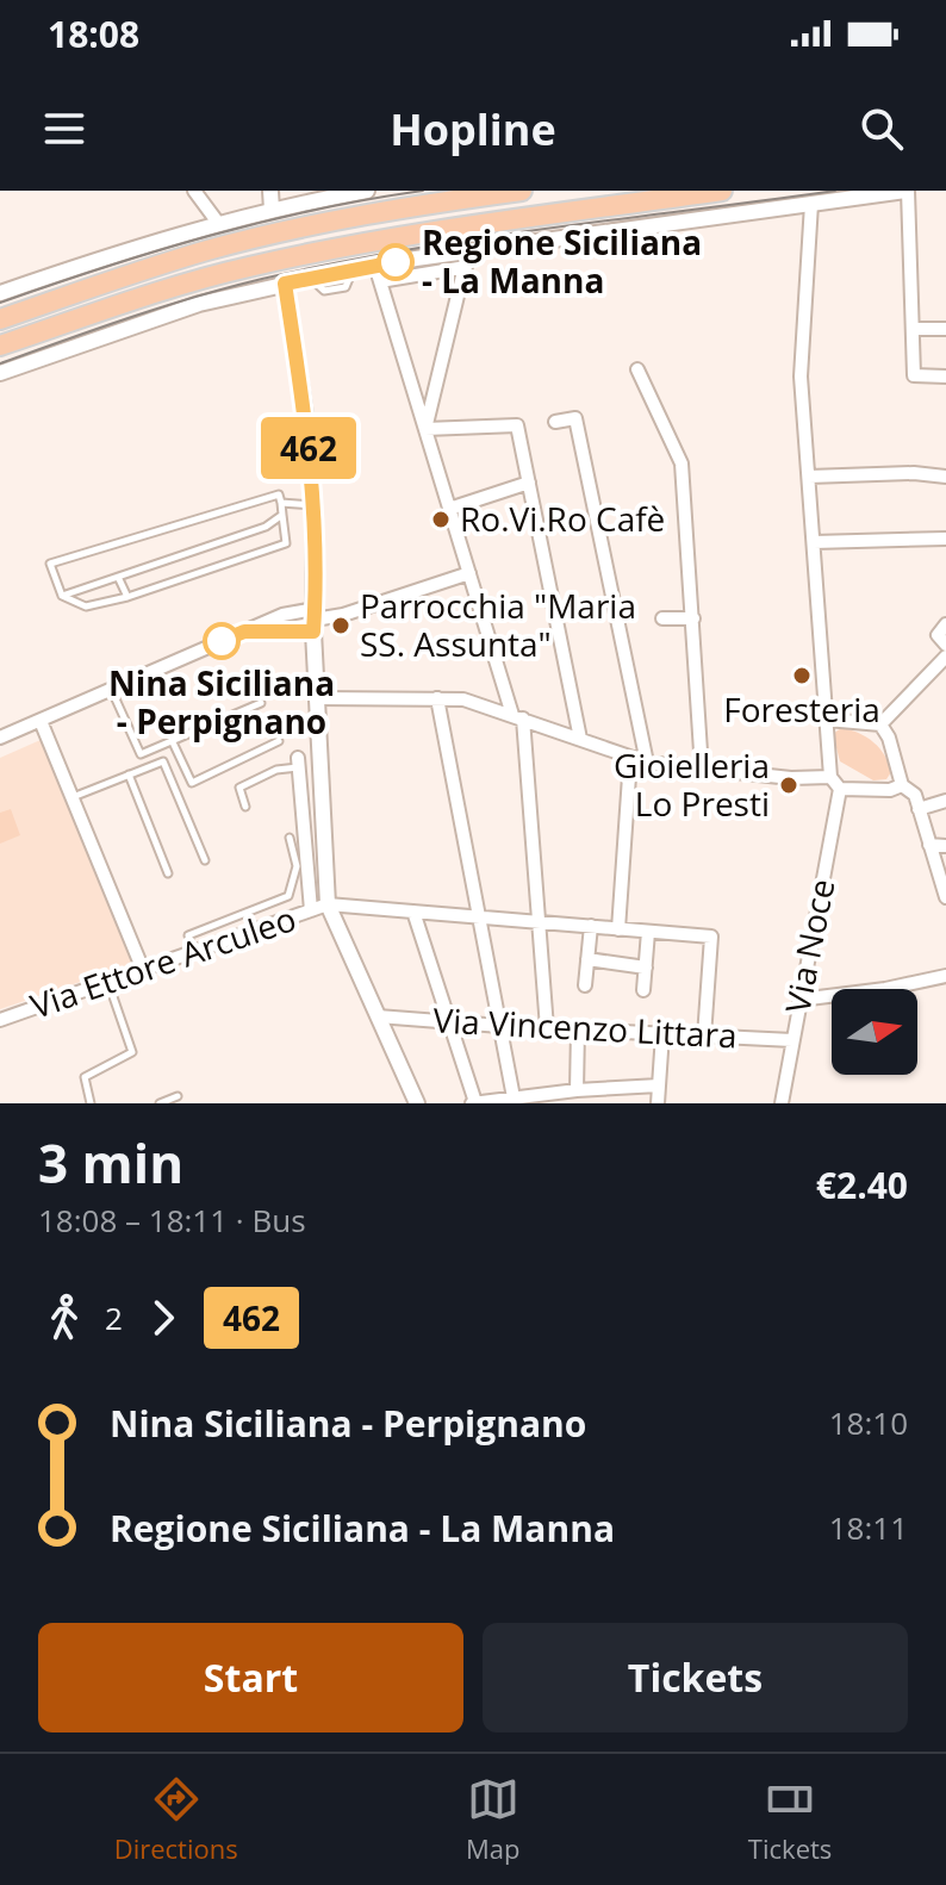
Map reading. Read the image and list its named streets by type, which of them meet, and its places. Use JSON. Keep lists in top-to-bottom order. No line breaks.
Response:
{"streets":{"street":["Via Noce","Via Ettore Arculeo","Via Vincenzo Littara"]},"crossings":[["Via Noce","Via Vincenzo Littara"]],"places":["Regione Siciliana - La Manna","Ro.Vi.Ro Cafè","Parrocchia \"Maria SS. Assunta\"","Nina Siciliana - Perpignano","Foresteria","Gioielleria Lo Presti"],"lines":["bus line 462"],"north":"right","page":{"status":"18:08","header":"Hopline","on_map":"462","heading":["3 min","18:08 – 18:11 · Bus","€2.40"],"legs":["2","462"],"list":[{"name":"Nina Siciliana - Perpignano","value":"18:10"},{"name":"Regione Siciliana - La Manna","value":"18:11"}],"buttons":["Start","Tickets"],"tabs":["Directions","Map","Tickets"]}}
